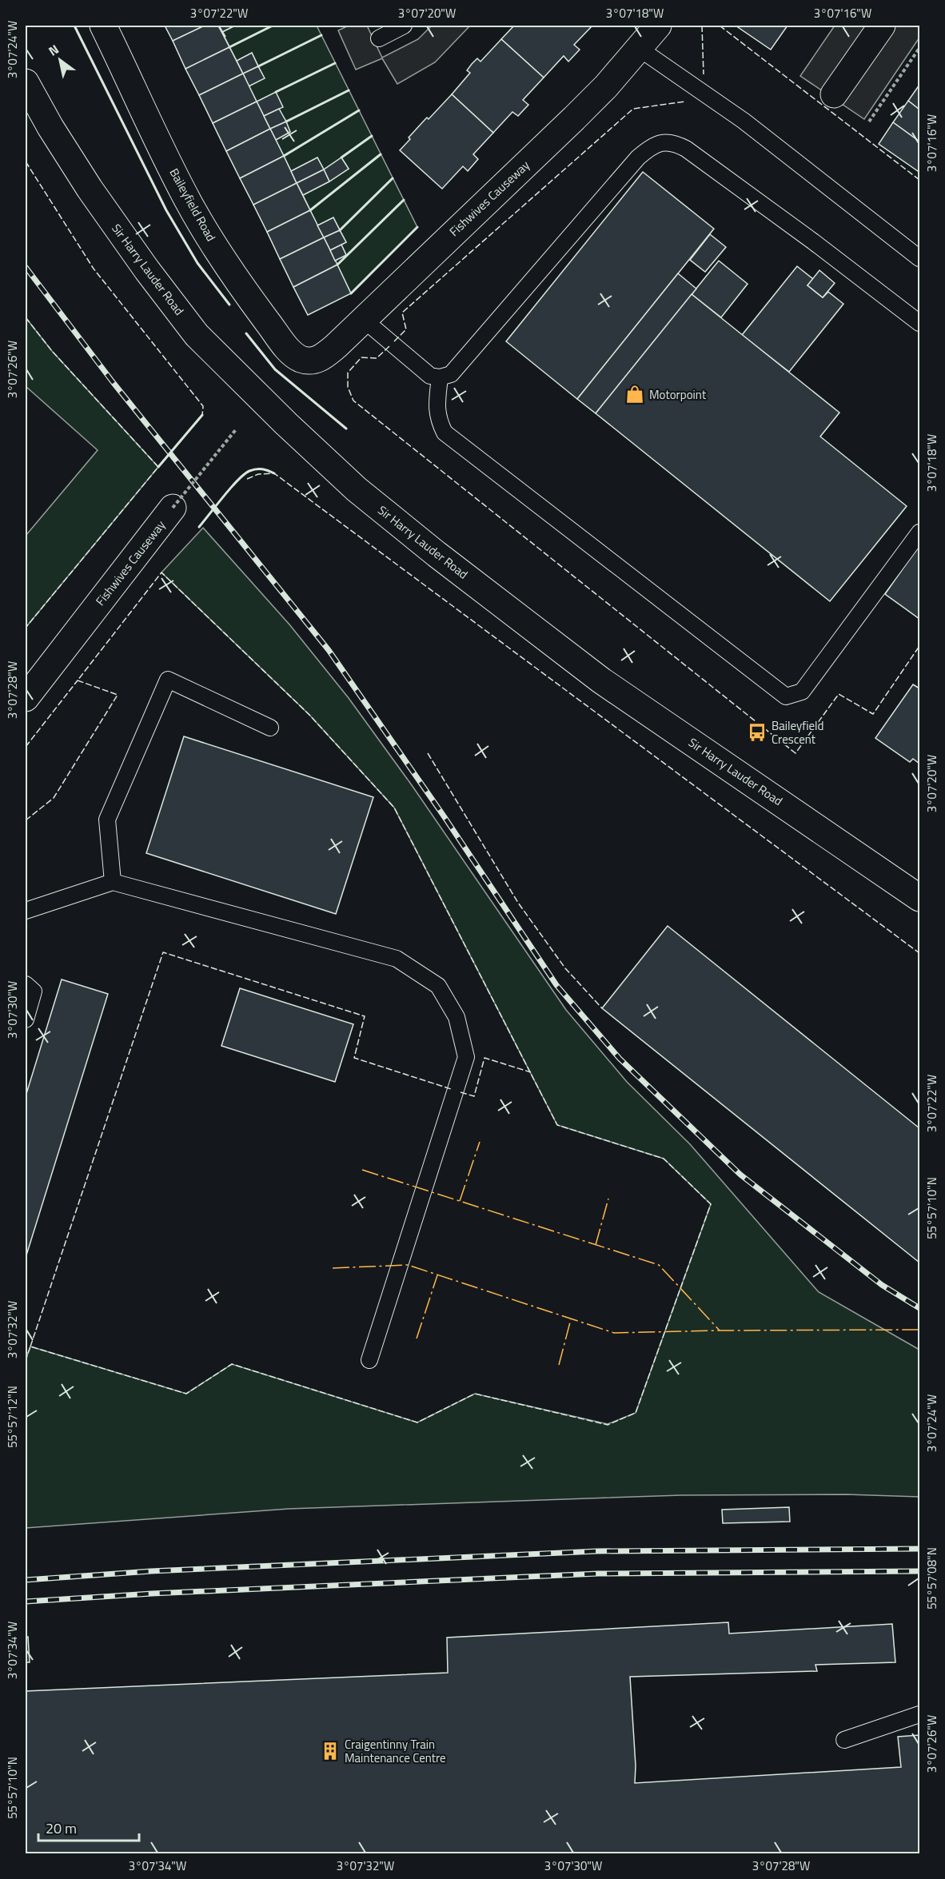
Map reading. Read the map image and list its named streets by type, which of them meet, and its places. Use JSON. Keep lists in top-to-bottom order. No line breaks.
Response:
{"streets":{"street":["Fishwives Causeway","Baileyfield Road","Sir Harry Lauder Road"]},"crossings":[["Fishwives Causeway","Baileyfield Road"]],"places":{"shop":["Motorpoint"],"bus stop":["Baileyfield Crescent"],"building":["Craigentinny Train Maintenance Centre"]},"scale_bar":"20 m","north":"top left","coordinates":["3°07'22\"W","3°07'20\"W","3°07'18\"W","3°07'16\"W","3°07'24\"W","3°07'26\"W","3°07'28\"W","3°07'30\"W","55°57'10\"N","3°07'32\"W","55°57'12\"N","55°57'08\"N","3°07'34\"W"]}
